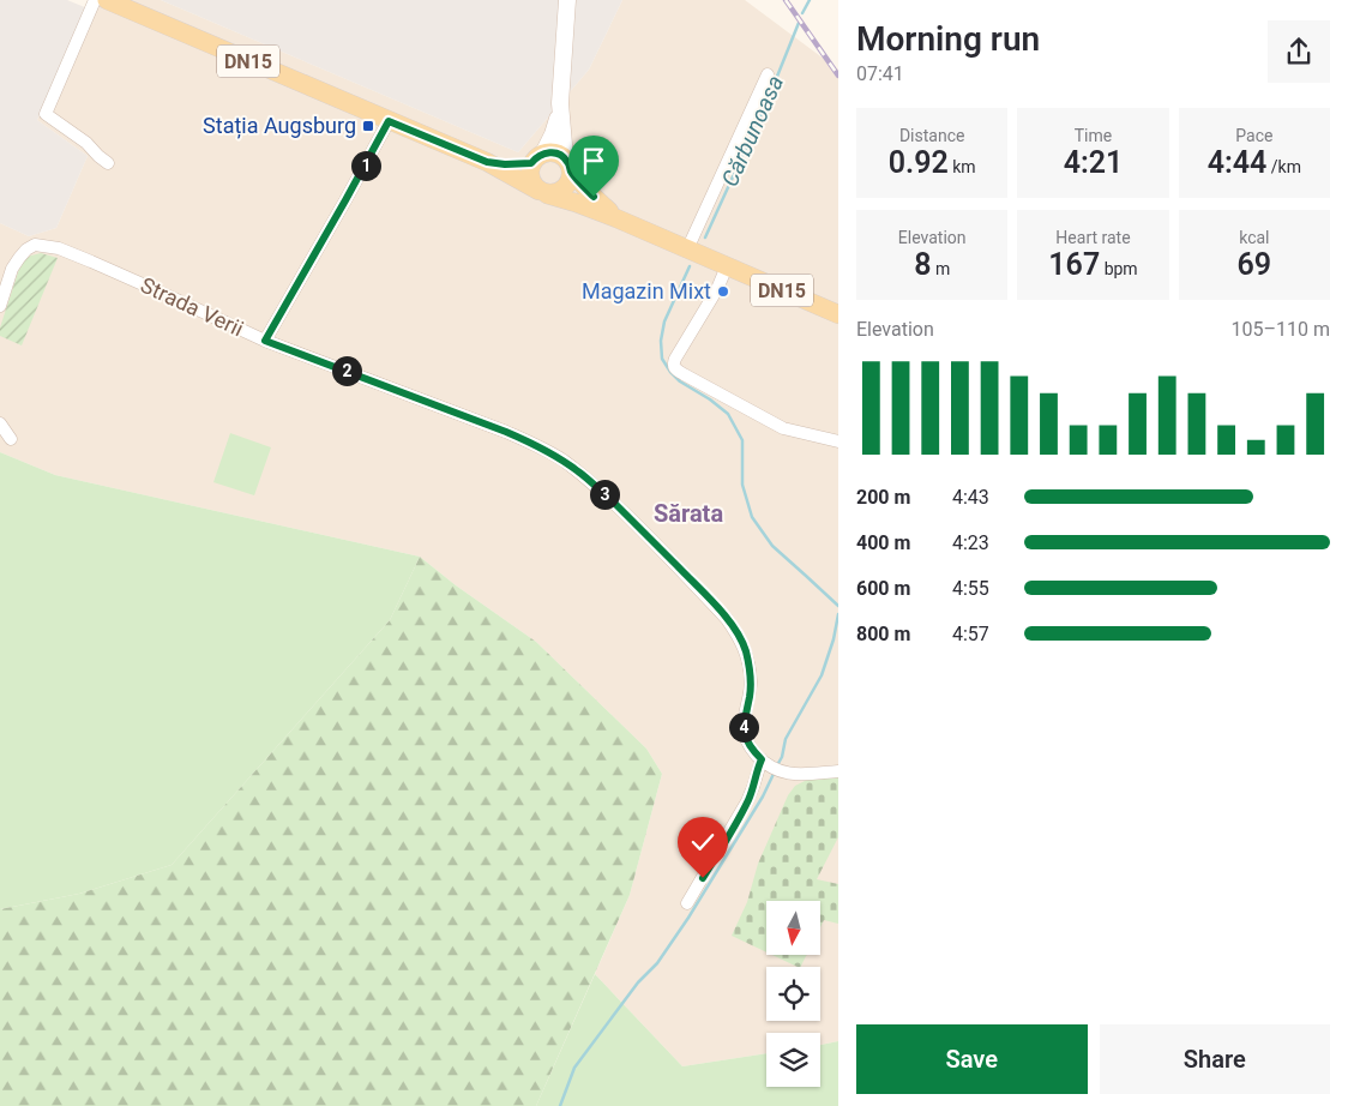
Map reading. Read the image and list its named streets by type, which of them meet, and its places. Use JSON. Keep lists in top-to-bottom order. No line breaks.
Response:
{"streets":{"main road":["DN15"],"street":["Strada Verii"]},"districts":["Sărata"],"water":["Cărbunoasa"],"places":{"transit":["Stația Augsburg"],"other":["Magazin Mixt"]},"north":"bottom","page":{"heading":["Morning run","07:41"],"stats":[["Distance","0.92 km"],["Time","4:21"],["Pace","4:44 /km"],["Elevation","8 m"],["Heart rate","167 bpm"],["kcal","69"]],"pins":["1","2","3","4"],"chart":["Elevation","105–110 m"],"list":[{"name":"200 m","note":"4:43"},{"name":"400 m","note":"4:23"},{"name":"600 m","note":"4:55"},{"name":"800 m","note":"4:57"}],"buttons":["Save","Share"]}}
